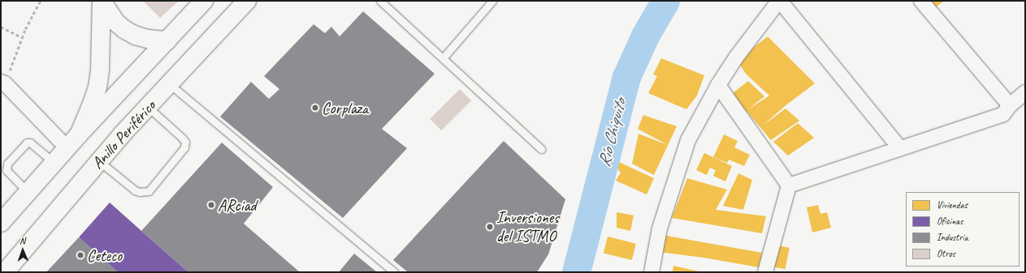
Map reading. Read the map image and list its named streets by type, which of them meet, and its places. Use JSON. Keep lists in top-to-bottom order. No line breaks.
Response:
{"streets":{"main road":["Anillo Periférico"]},"water":["Río Chiquito"],"places":["Corplaza","ARciad","Inversiones del ISTMO","Ceteco"],"legend":["Viviendas","Oficinas","Industria","Otros"],"north":"top"}
